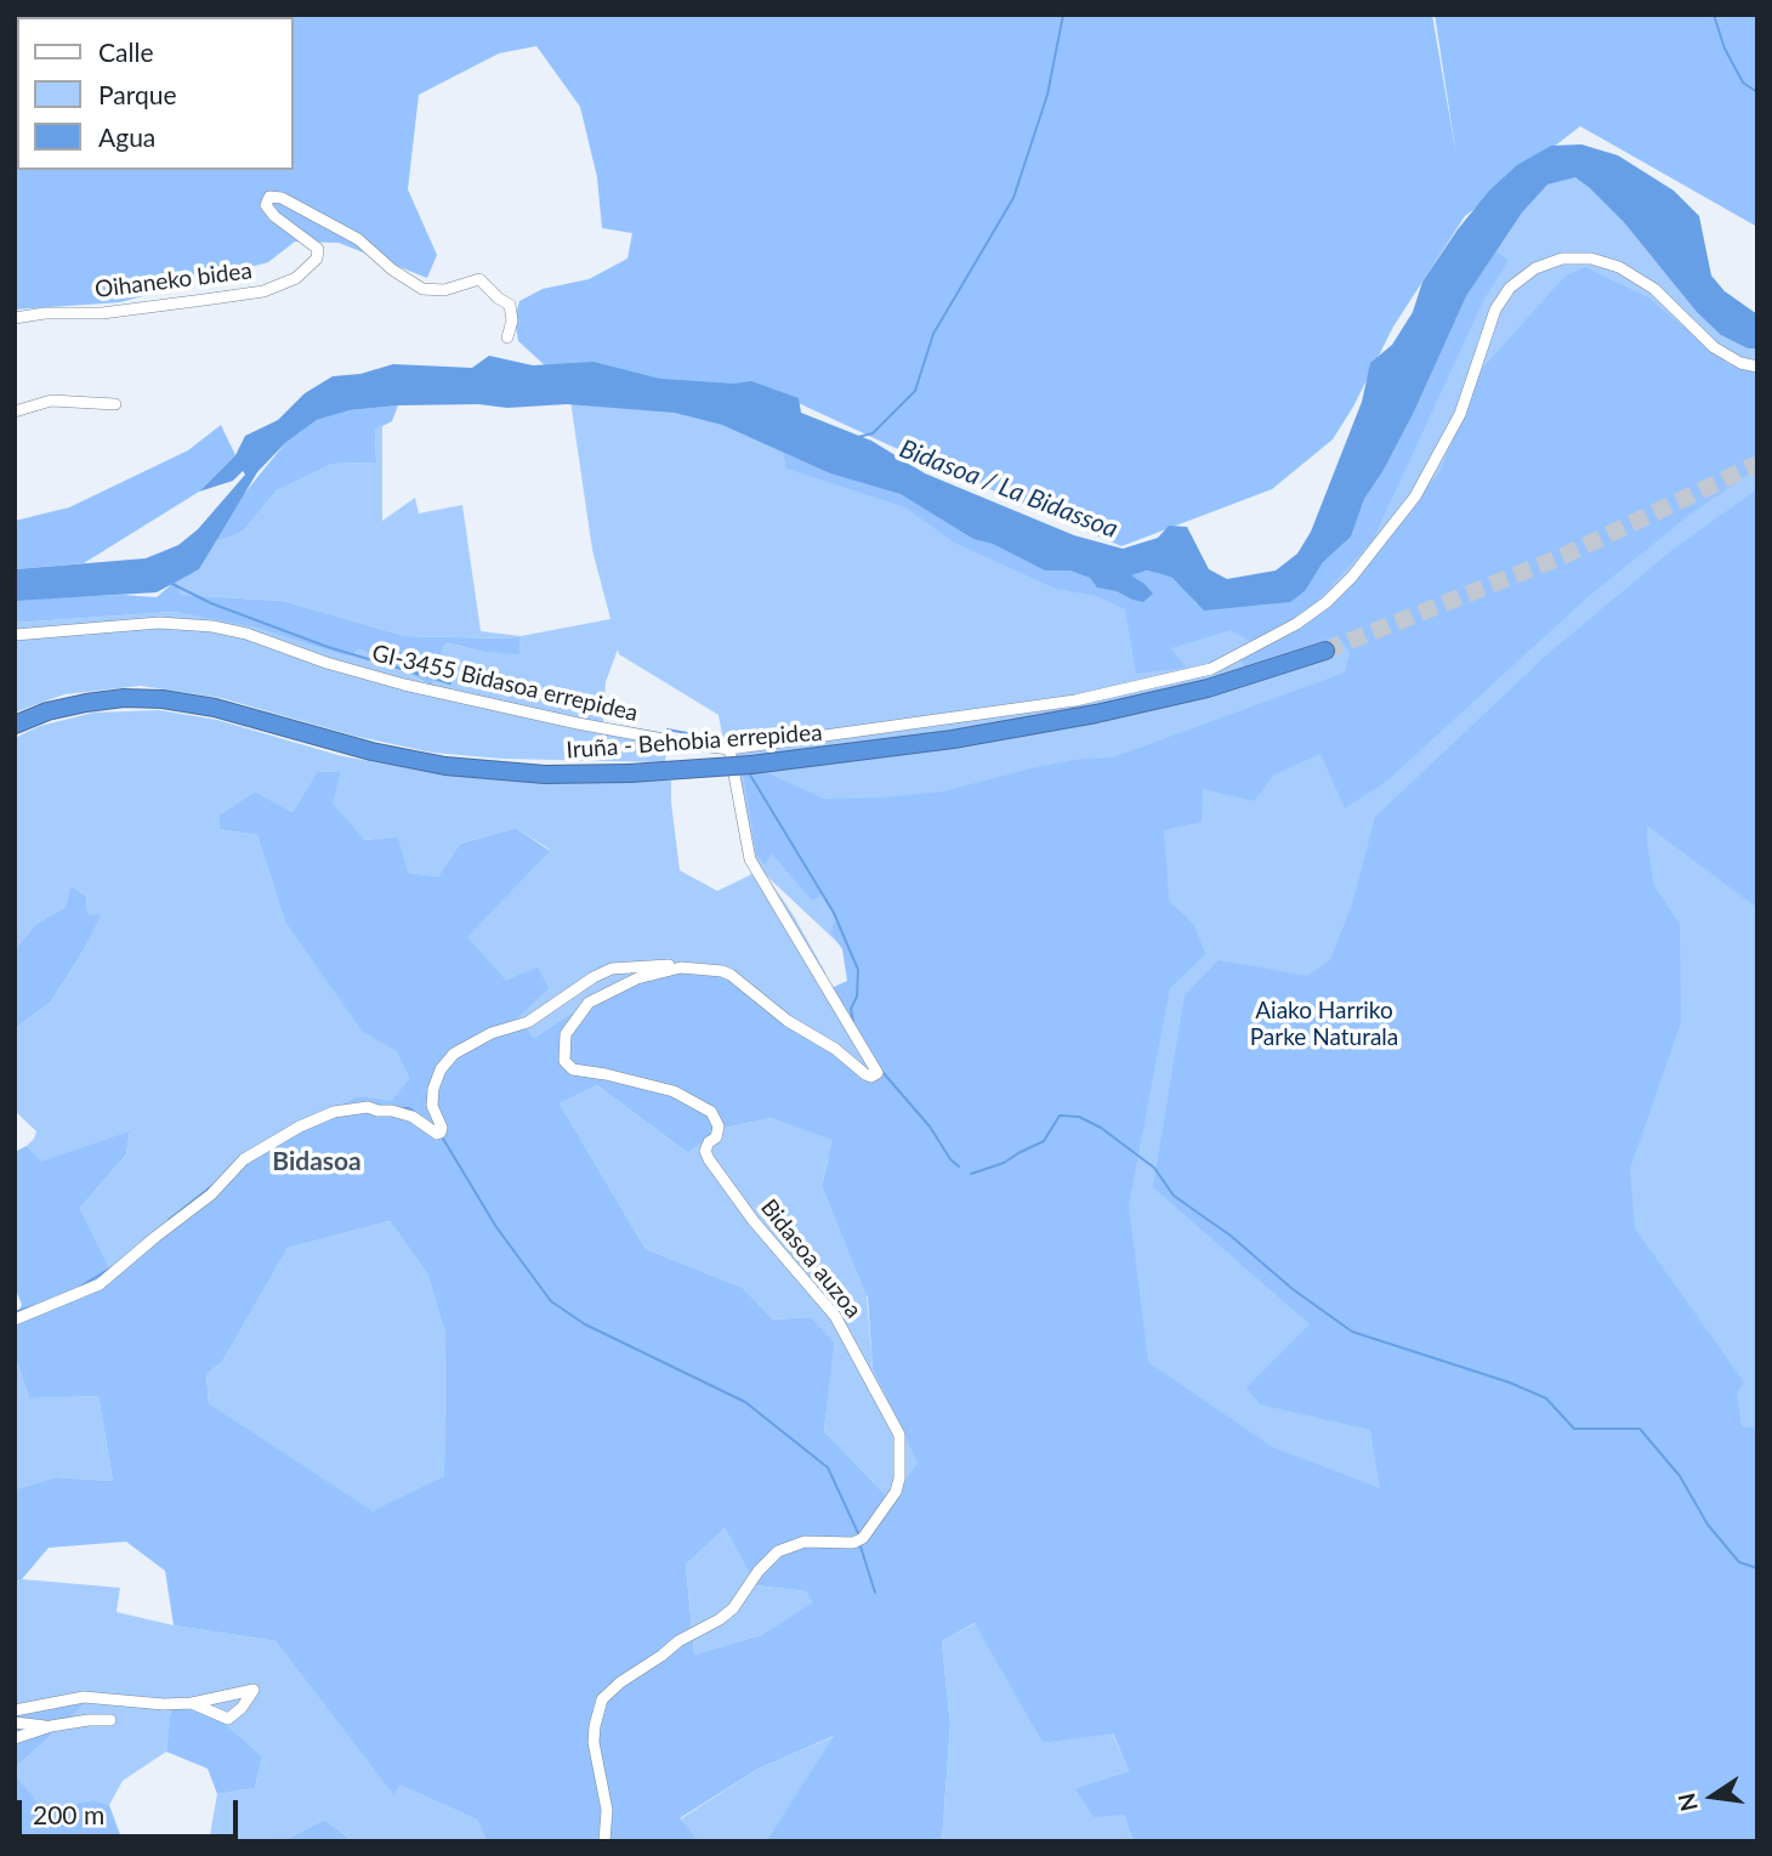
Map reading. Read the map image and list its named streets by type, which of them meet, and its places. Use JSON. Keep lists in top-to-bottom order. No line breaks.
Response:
{"streets":{"highway":["Iruña - Behobia errepidea"],"street":["Oihaneko bidea","GI-3455 Bidasoa errepidea","Bidasoa auzoa"]},"crossings":[["GI-3455 Bidasoa errepidea","Bidasoa auzoa"]],"districts":["Bidasoa"],"water":["Bidasoa / La Bidassoa"],"parks":["Aiako Harriko Parke Naturala"],"legend":["Calle","Parque","Agua"],"scale_bar":"200 m","north":"left"}
